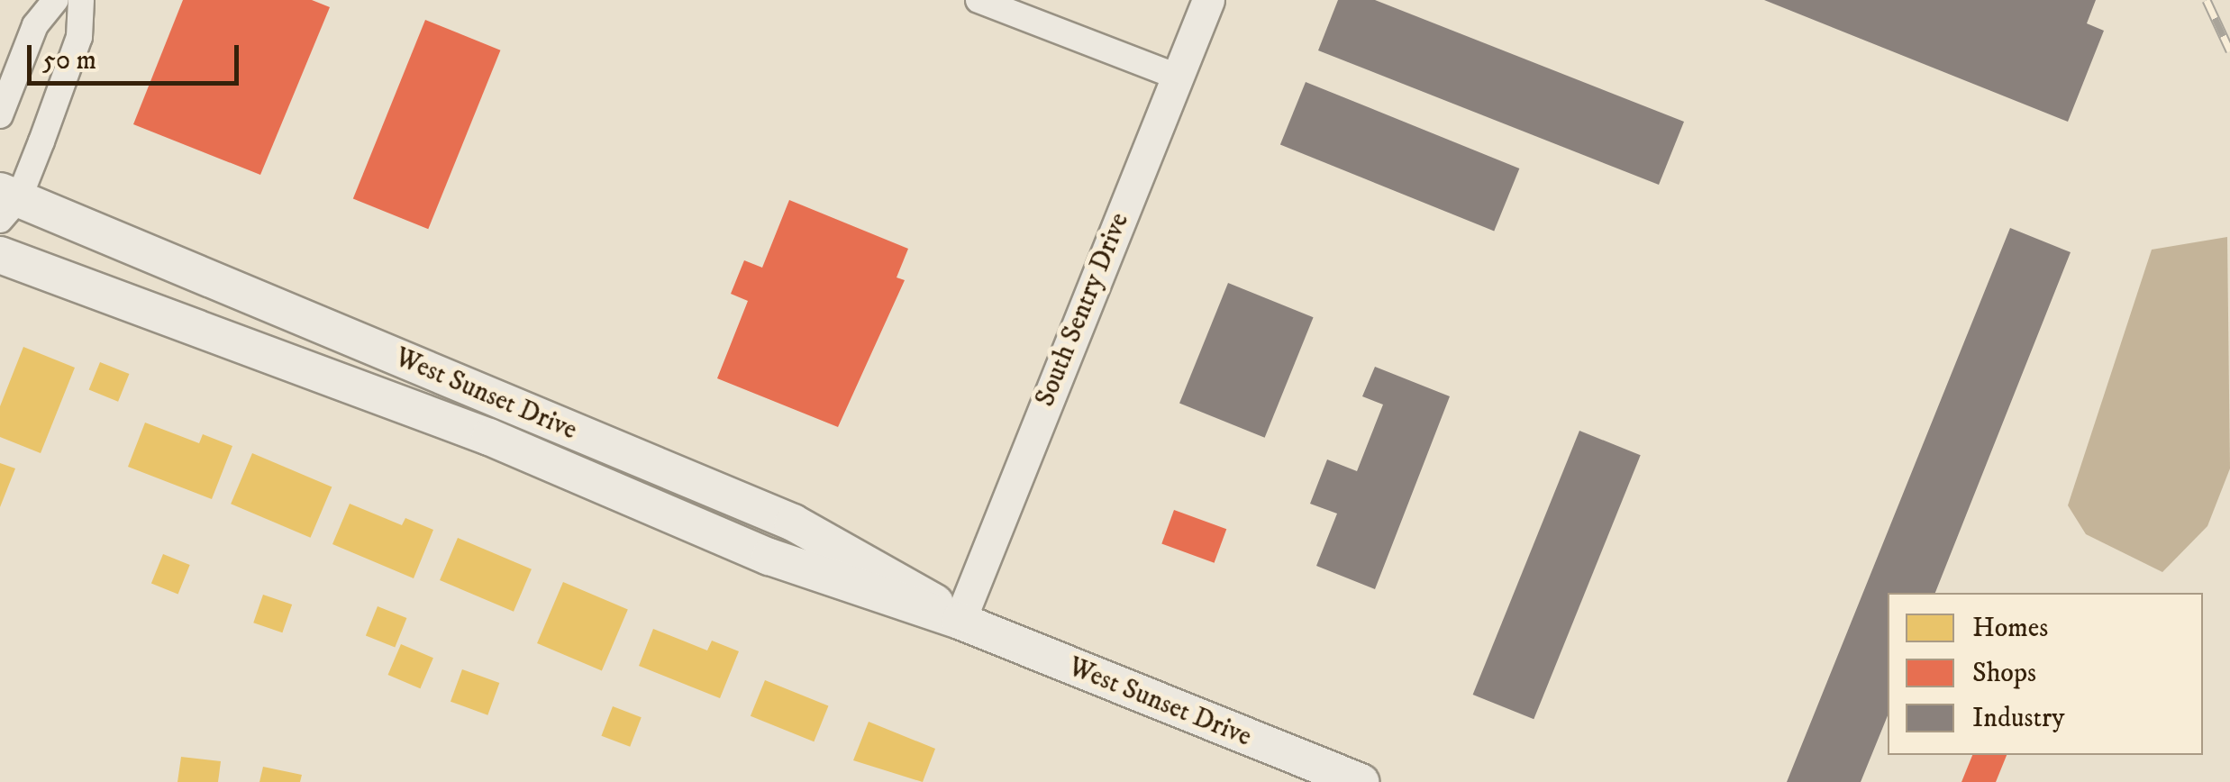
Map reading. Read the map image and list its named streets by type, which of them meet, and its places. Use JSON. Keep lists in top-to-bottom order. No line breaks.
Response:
{"streets":{"main road":["West Sunset Drive"],"street":["South Sentry Drive"]},"crossings":[["South Sentry Drive","West Sunset Drive"]],"legend":["Homes","Shops","Industry"],"scale_bar":"50 m"}
